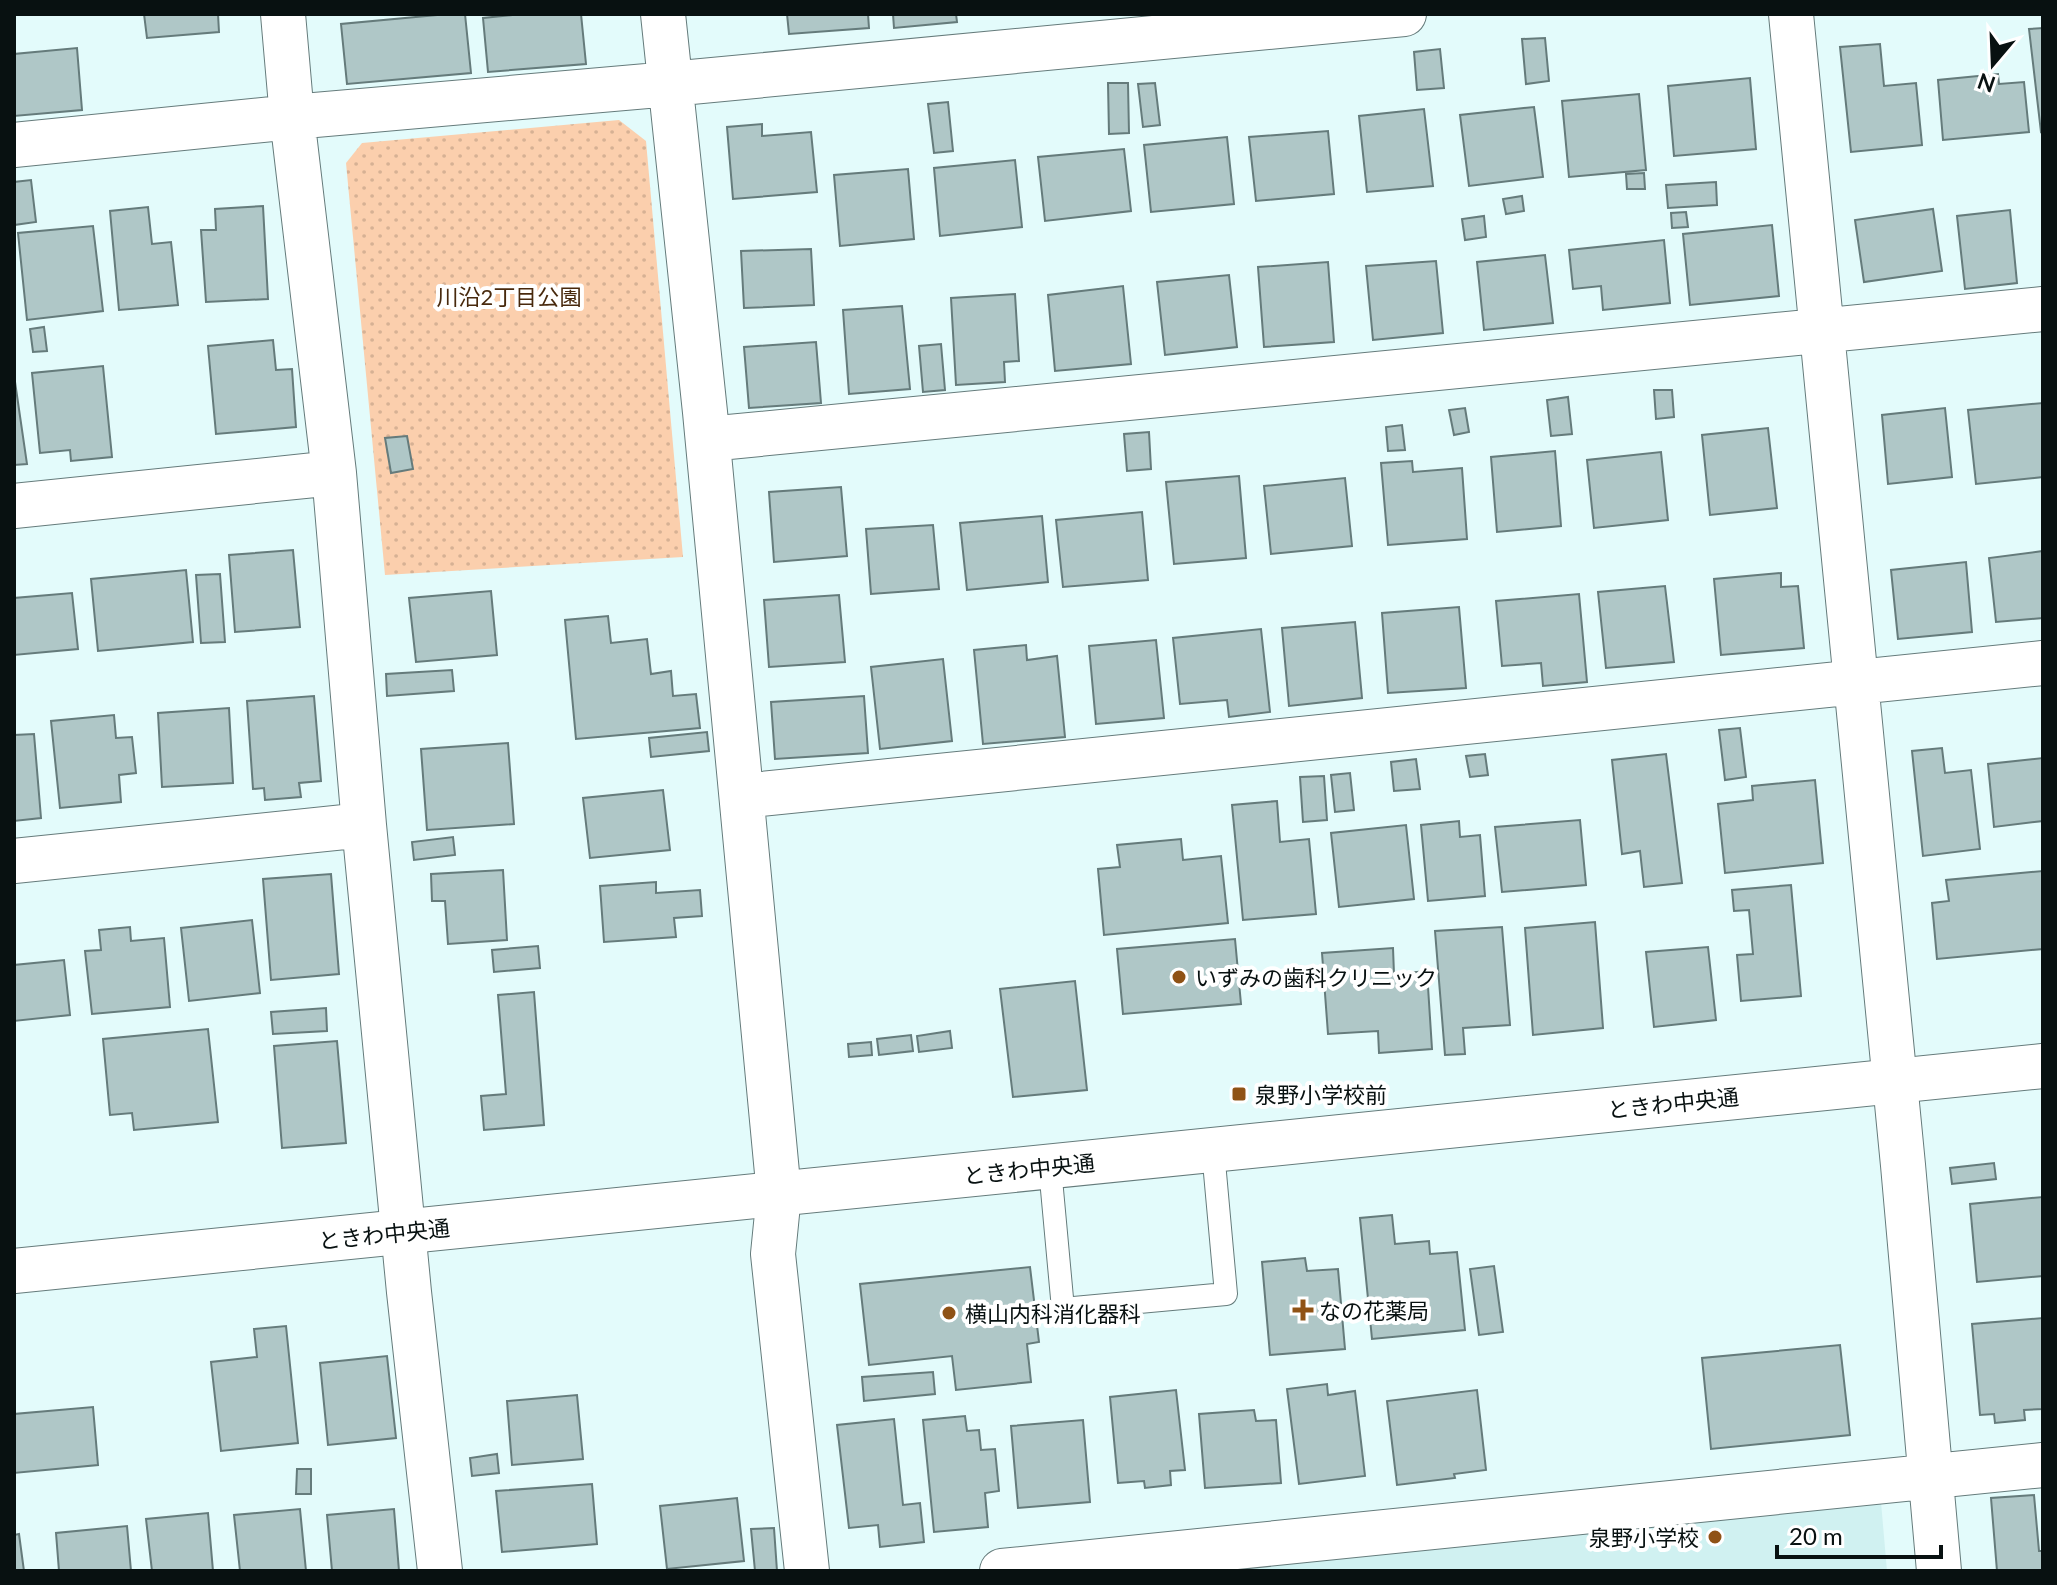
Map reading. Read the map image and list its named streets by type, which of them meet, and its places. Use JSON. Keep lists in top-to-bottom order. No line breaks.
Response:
{"streets":{"street":["ときわ中央通"]},"parks":["川沿2丁目公園"],"places":{"other":["いずみの歯科クリニック","横山内科消化器科","泉野小学校"],"transit":["泉野小学校前"],"health":["なの花薬局"]},"scale_bar":"20 m","north":"bottom"}
